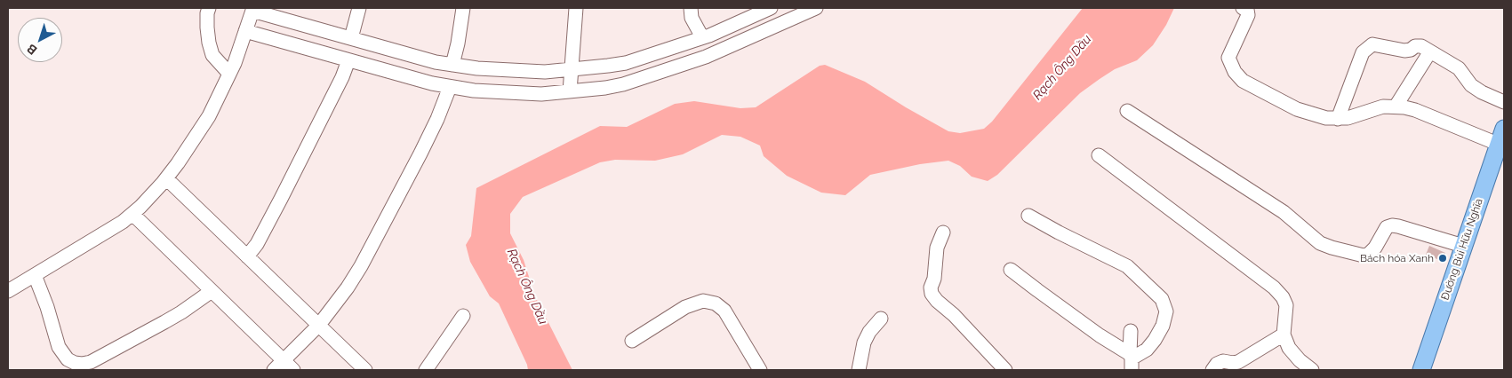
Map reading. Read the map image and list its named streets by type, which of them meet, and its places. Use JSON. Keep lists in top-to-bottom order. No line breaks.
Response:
{"streets":{"main road":["Đường Bùi Hữu Nghĩa"]},"water":["Rạch Ông Dầu"],"places":["Bách hóa Xanh"],"north":"bottom left"}
